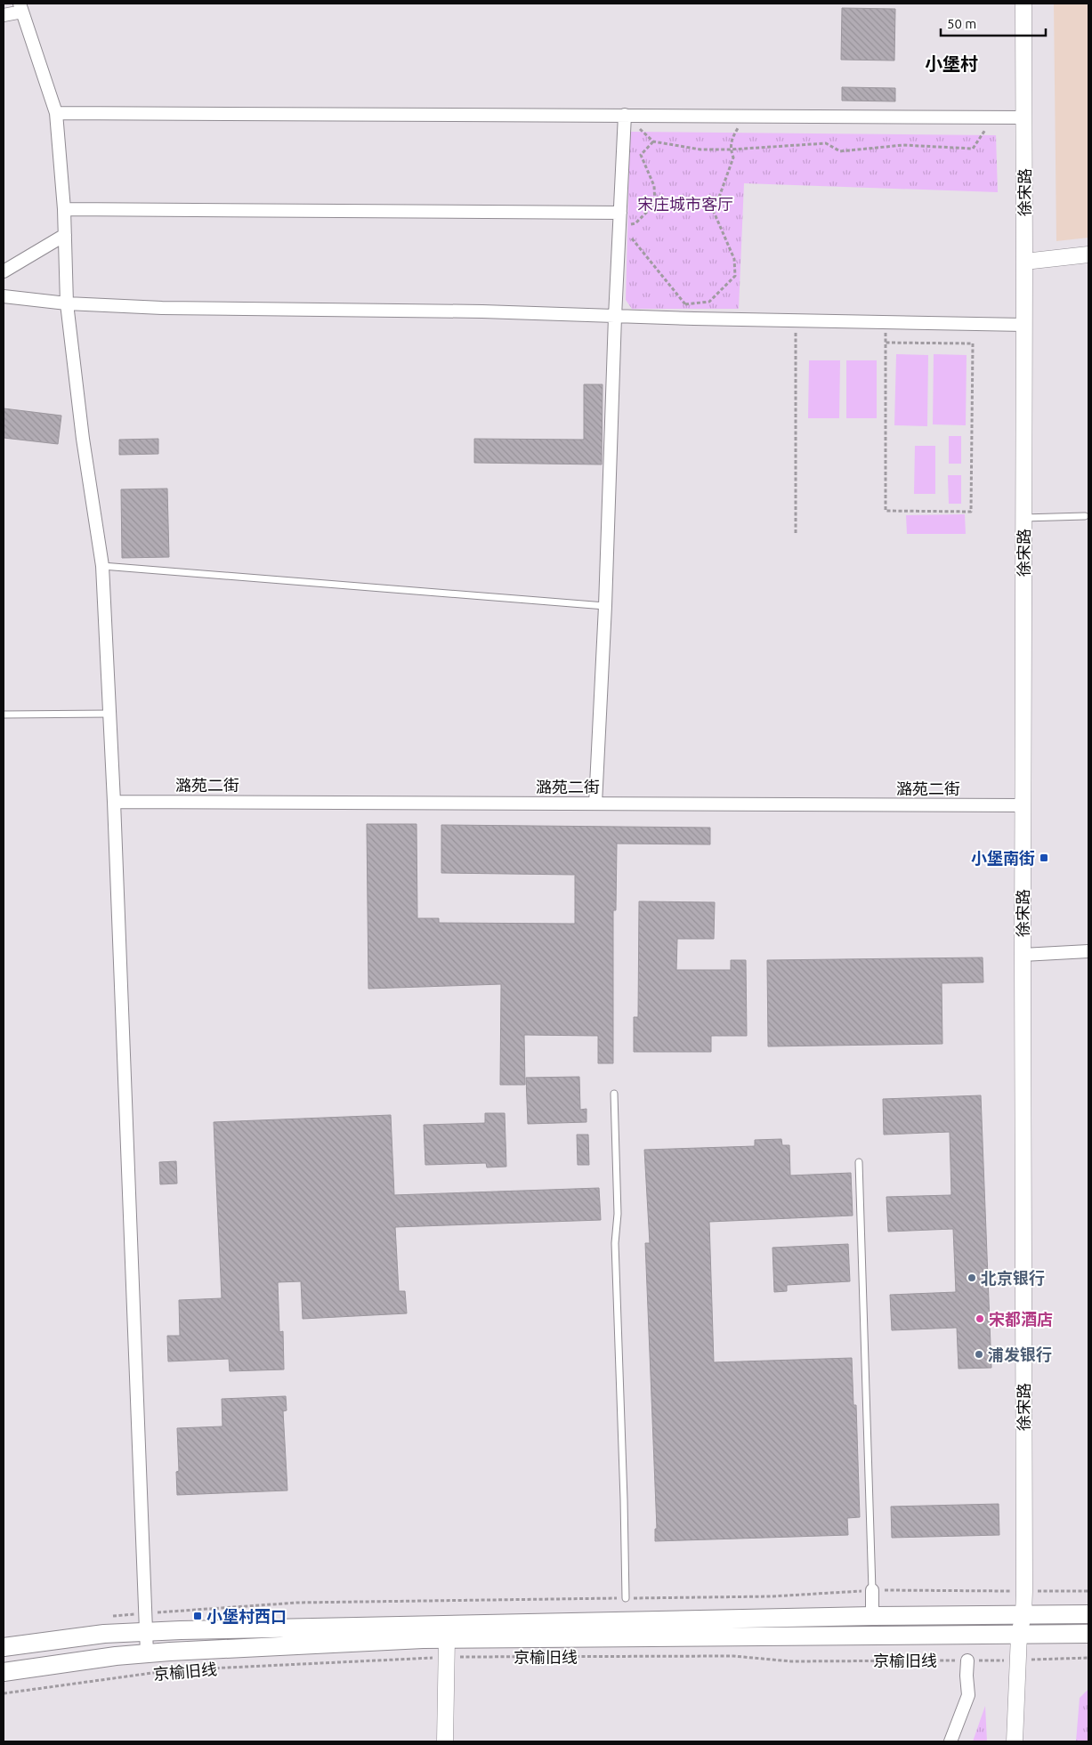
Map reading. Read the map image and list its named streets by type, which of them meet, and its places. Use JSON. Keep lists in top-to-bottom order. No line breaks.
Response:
{"streets":{"main road":["京榆旧线"],"street":["徐宋路","潞苑二街"]},"crossings":[["徐宋路","潞苑二街"],["徐宋路","京榆旧线"]],"districts":["小堡村"],"parks":["宋庄城市客厅"],"places":{"transit":["小堡南街","小堡村西口"],"other":["北京银行","宋都酒店","浦发银行"]},"scale_bar":"50 m"}
